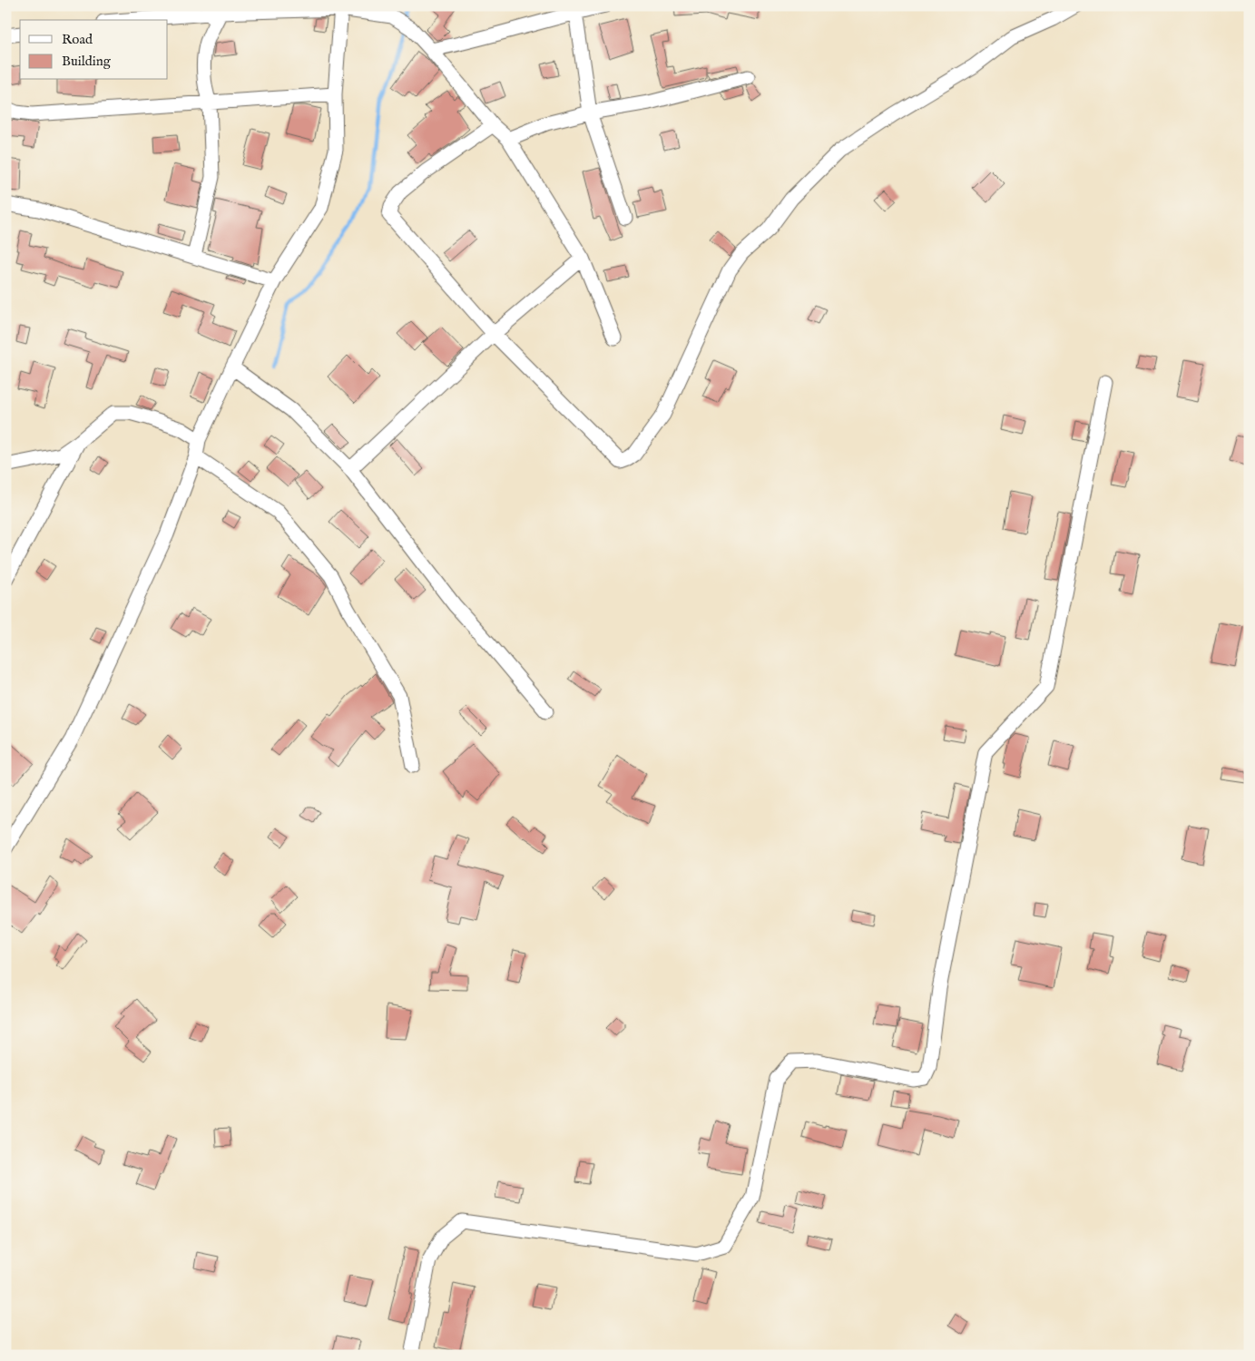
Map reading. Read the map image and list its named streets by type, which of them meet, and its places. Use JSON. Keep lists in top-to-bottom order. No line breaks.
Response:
{"legend":["Road","Building"]}
